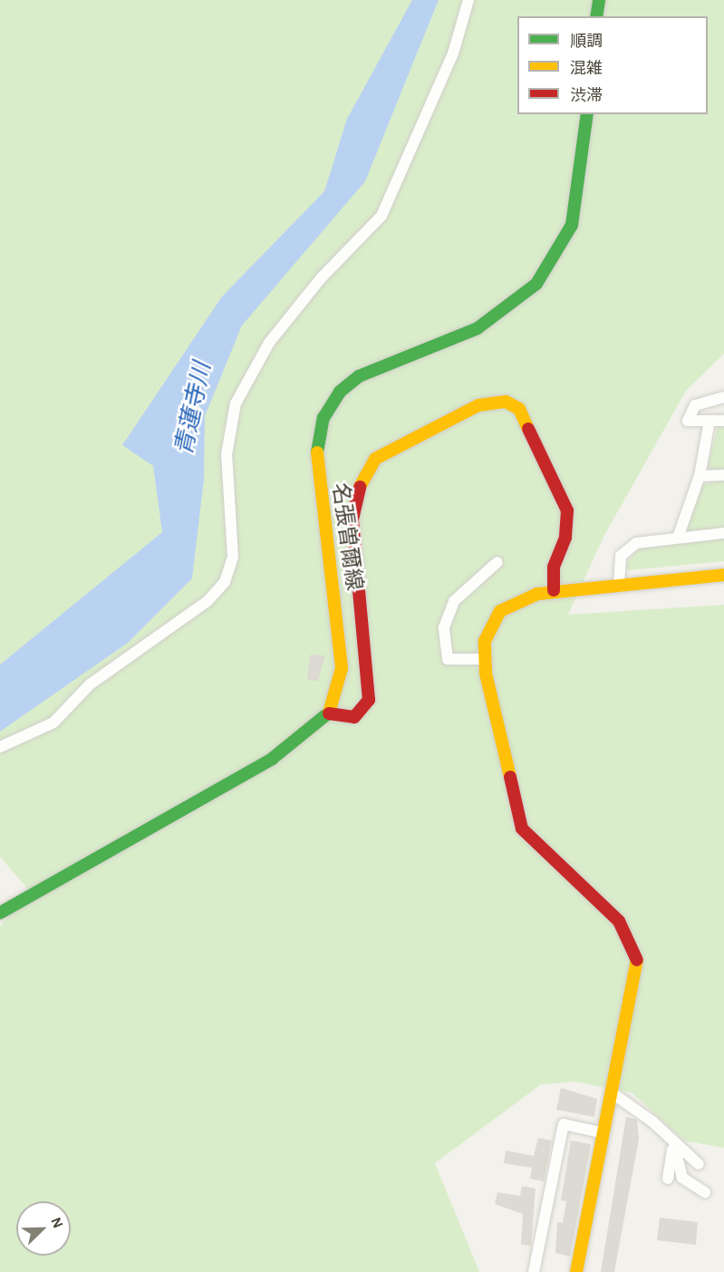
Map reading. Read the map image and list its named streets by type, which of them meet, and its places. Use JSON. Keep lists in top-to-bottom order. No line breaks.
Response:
{"streets":{"street":["名張曽爾線"]},"water":["青蓮寺川"],"legend":["順調","混雑","渋滞"],"north":"top right"}
